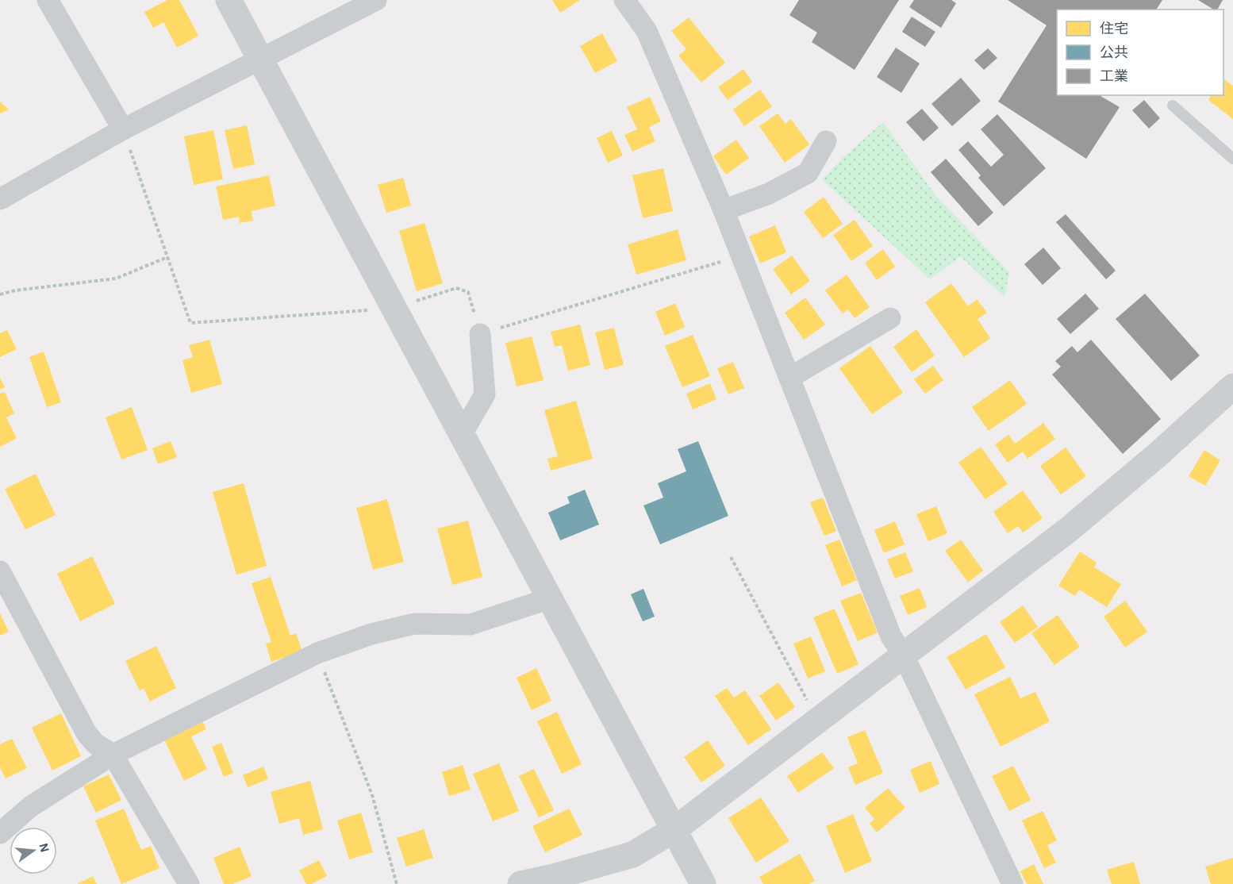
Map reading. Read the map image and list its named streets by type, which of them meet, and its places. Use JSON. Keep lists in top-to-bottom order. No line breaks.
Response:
{"legend":["住宅","公共","工業"],"north":"right"}
